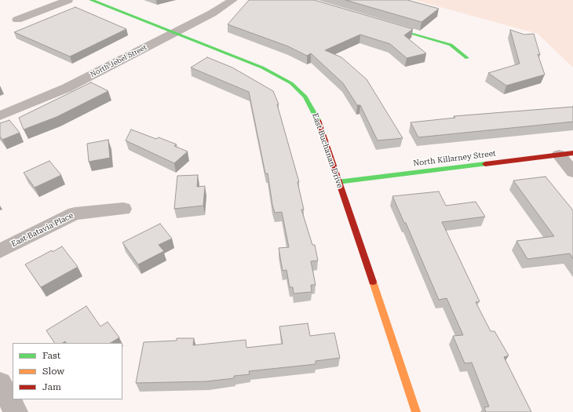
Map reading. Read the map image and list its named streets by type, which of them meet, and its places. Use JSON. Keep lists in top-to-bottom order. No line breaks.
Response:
{"streets":{"street":["North Jebel Street","East Buchanan Drive","North Killarney Street","East Batavia Place"]},"crossings":[["North Jebel Street","East Buchanan Drive"],["East Buchanan Drive","North Killarney Street"]],"legend":["Fast","Slow","Jam"]}
